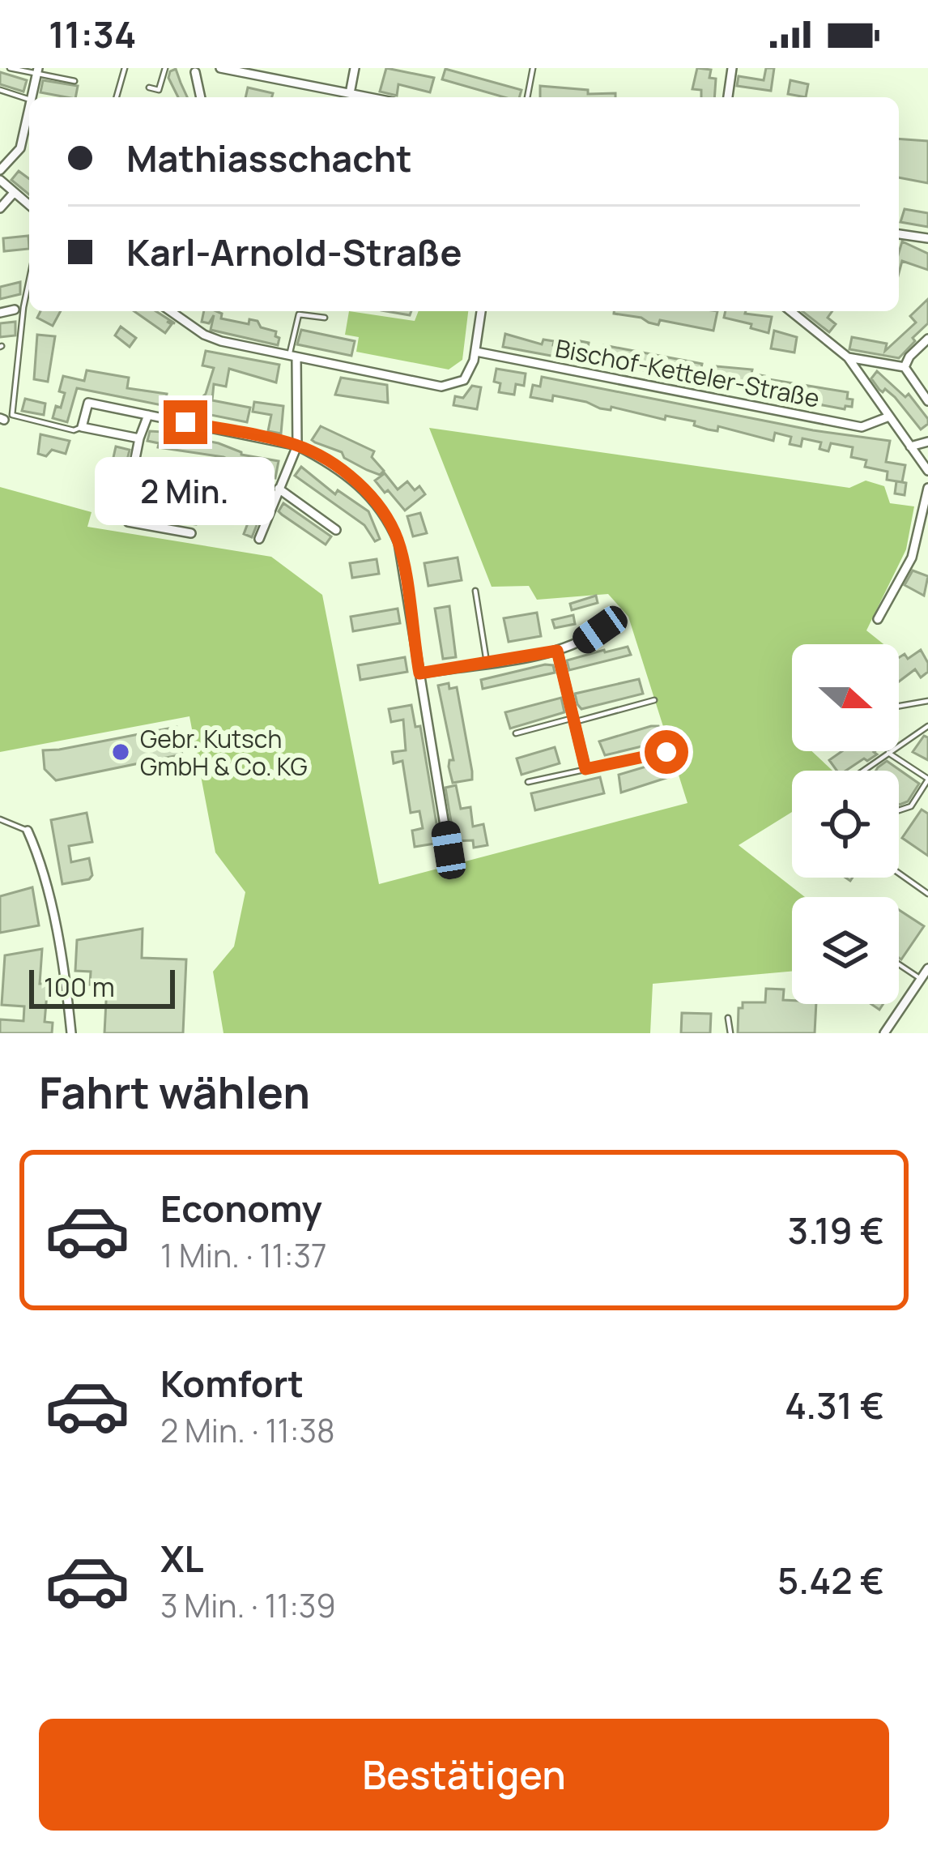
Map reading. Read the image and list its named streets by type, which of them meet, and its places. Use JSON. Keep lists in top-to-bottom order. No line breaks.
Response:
{"streets":{"street":["Bischof-Ketteler-Straße"]},"places":["Gebr. Kutsch GmbH & Co. KG"],"scale_bar":"100 m","north":"right","page":{"status":"11:34","banner":["Mathiasschacht","Karl-Arnold-Straße"],"bubble":"2 Min.","scale":"100 m","heading":"Fahrt wählen","list":[{"name":"Economy","note":"1 Min. · 11:37","value":"3.19 €"},{"name":"Komfort","note":"2 Min. · 11:38","value":"4.31 €"},{"name":"XL","note":"3 Min. · 11:39","value":"5.42 €"}],"buttons":"Bestätigen"}}
